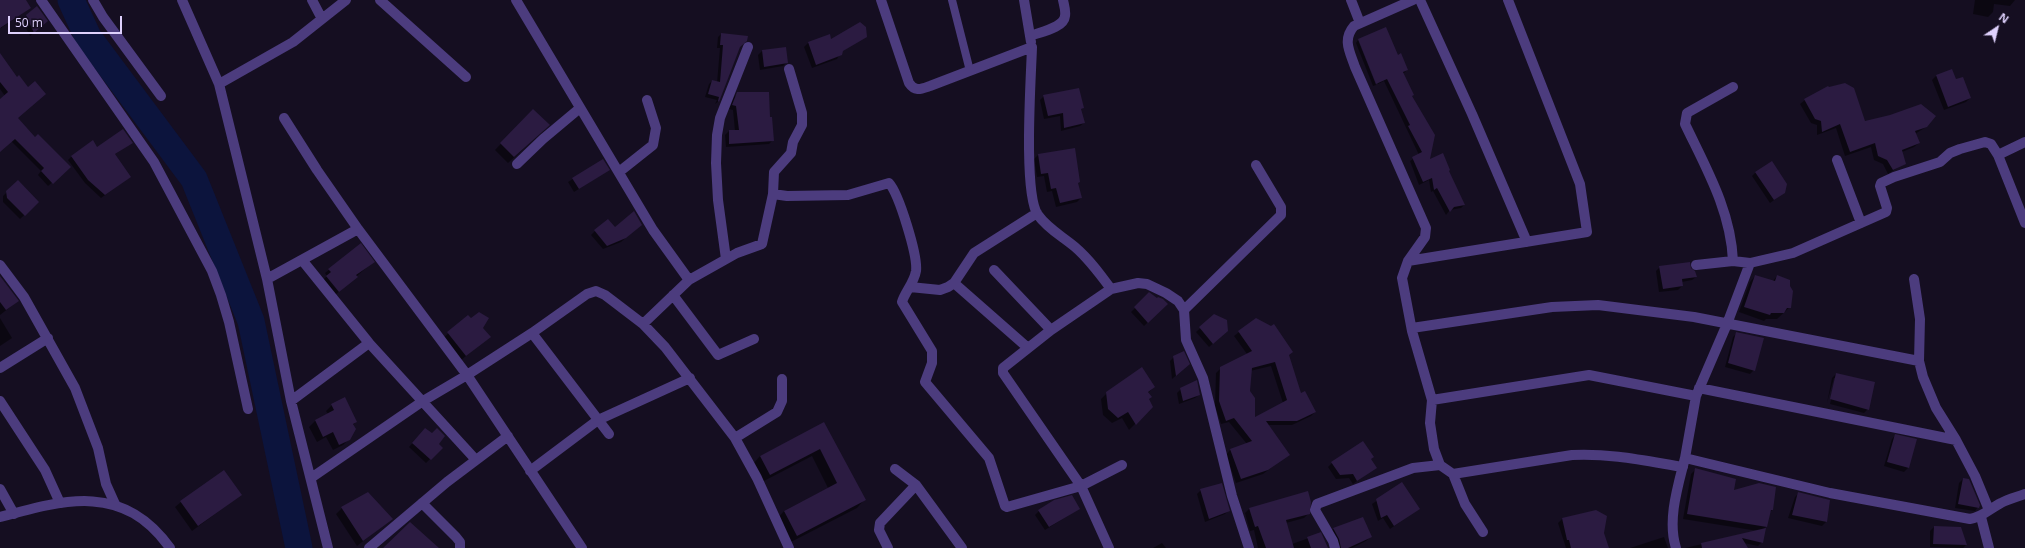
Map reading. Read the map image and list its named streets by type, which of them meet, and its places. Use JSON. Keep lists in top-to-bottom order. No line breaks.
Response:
{"scale_bar":"50 m","north":"top right"}
